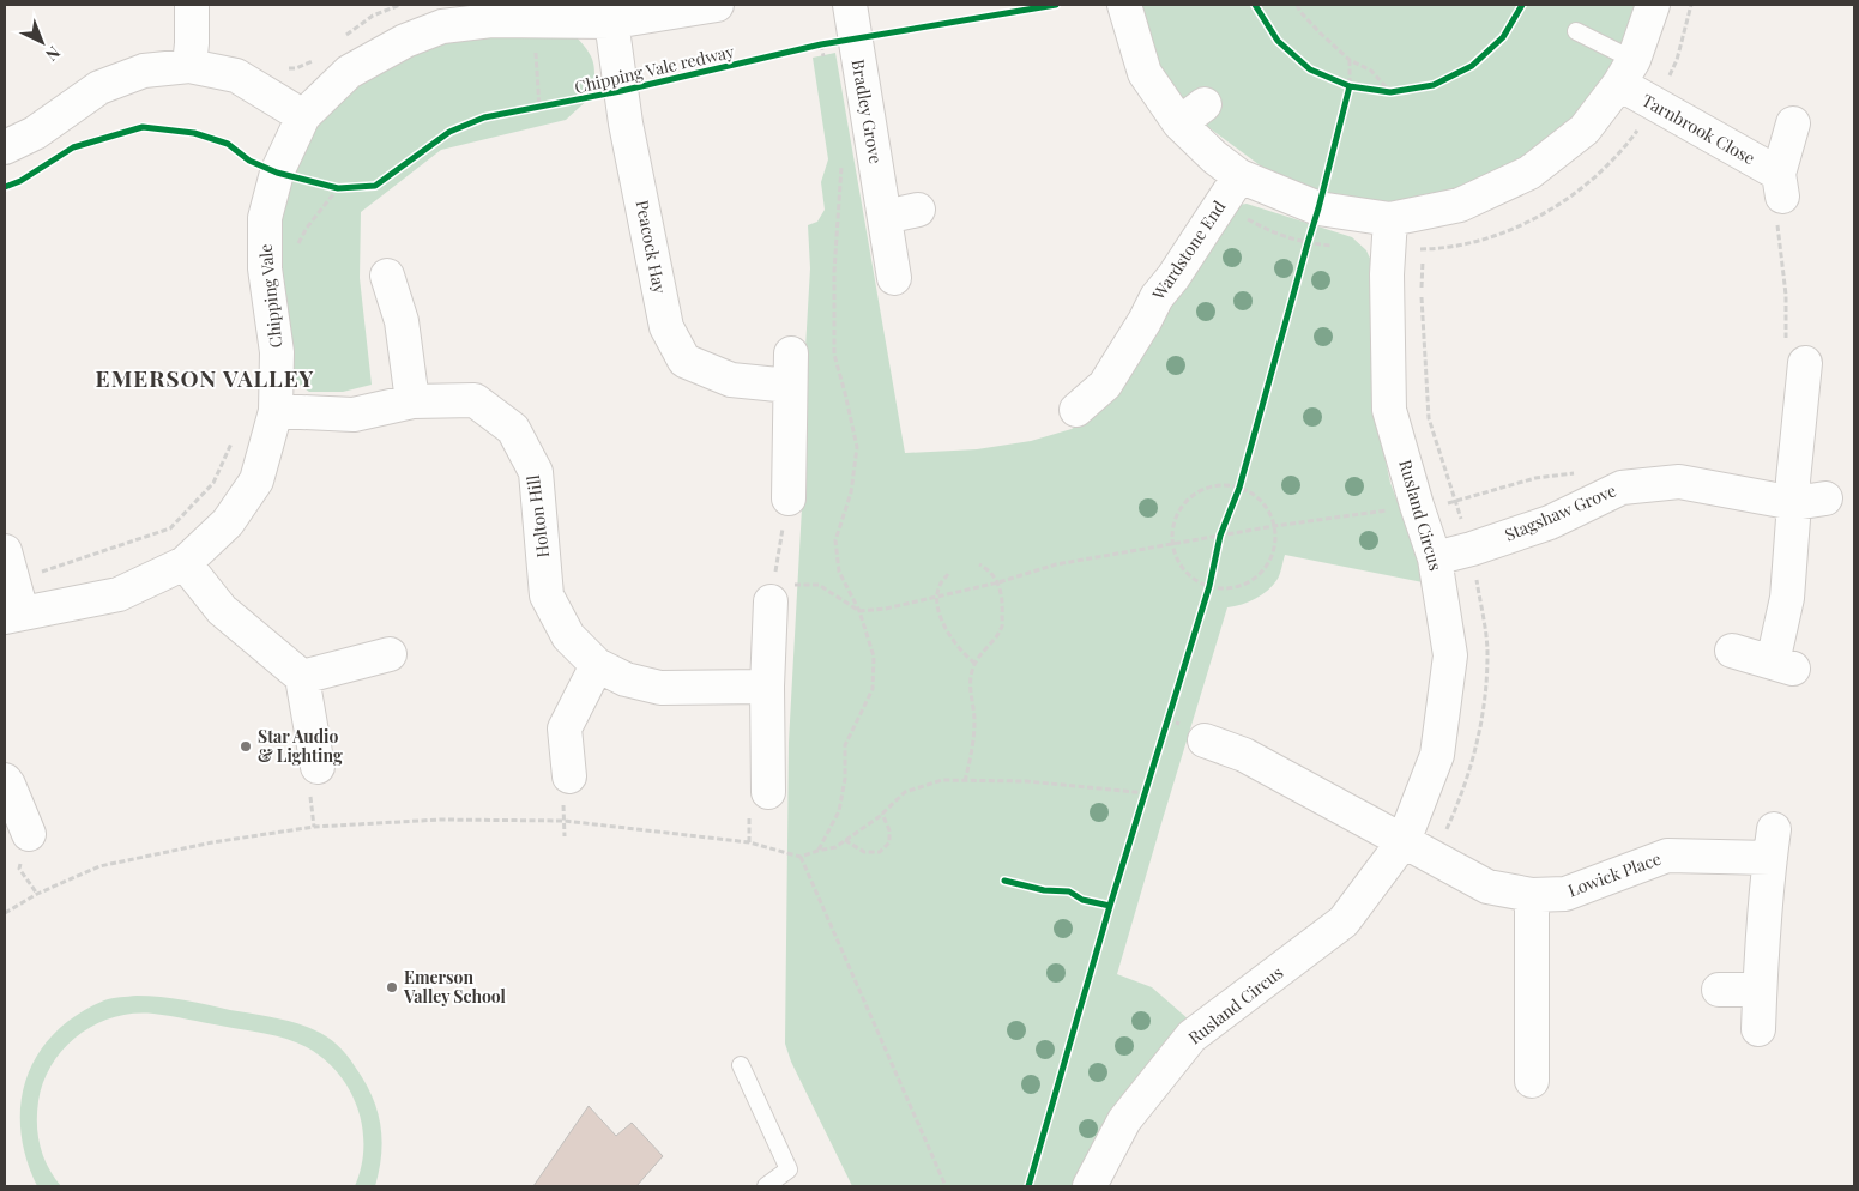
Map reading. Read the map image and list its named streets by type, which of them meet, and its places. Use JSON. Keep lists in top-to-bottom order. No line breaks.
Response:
{"streets":{"street":["Bradley Grove","Tarnbrook Close","Peacock Hay","Wardstone End","Chipping Vale","Stagshaw Grove","Rusland Circus","Holton Hill","Lowick Place"],"cycle path":["Chipping Vale redway"]},"crossings":[["Peacock Hay","Chipping Vale"],["Chipping Vale","Holton Hill"],["Stagshaw Grove","Rusland Circus"],["Rusland Circus","Lowick Place"]],"districts":["EMERSON VALLEY"],"places":["Star Audio & Lighting","Emerson Valley School"],"north":"bottom right"}
